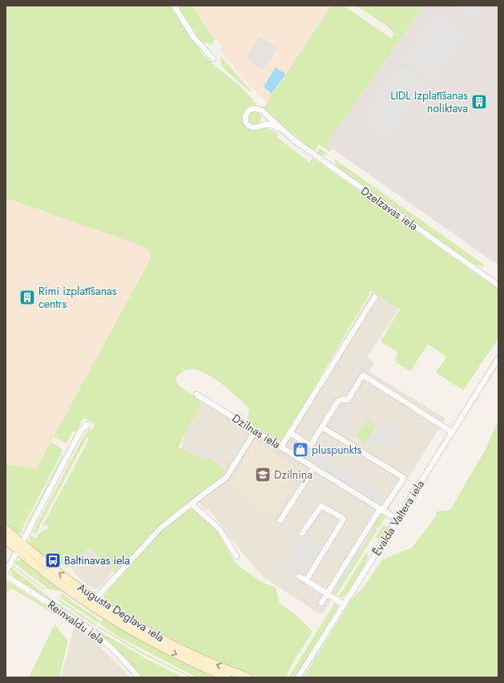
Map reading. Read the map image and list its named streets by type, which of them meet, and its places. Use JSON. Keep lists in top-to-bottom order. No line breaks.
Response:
{"streets":{"main road":["Augusta Deglava iela"],"street":["Dzelzavas iela","Dzilnas iela","Ēvalda Valtera iela","Reinvaldu iela"]},"crossings":[["Dzilnas iela","Ēvalda Valtera iela"]],"places":{"building":["LIDL izplatīšanas noliktava","Rimi izplatīšanas centrs"],"shop":["pluspunkts"],"school or university":["Dzilniņa"],"bus stop":["Baltinavas iela"]}}
